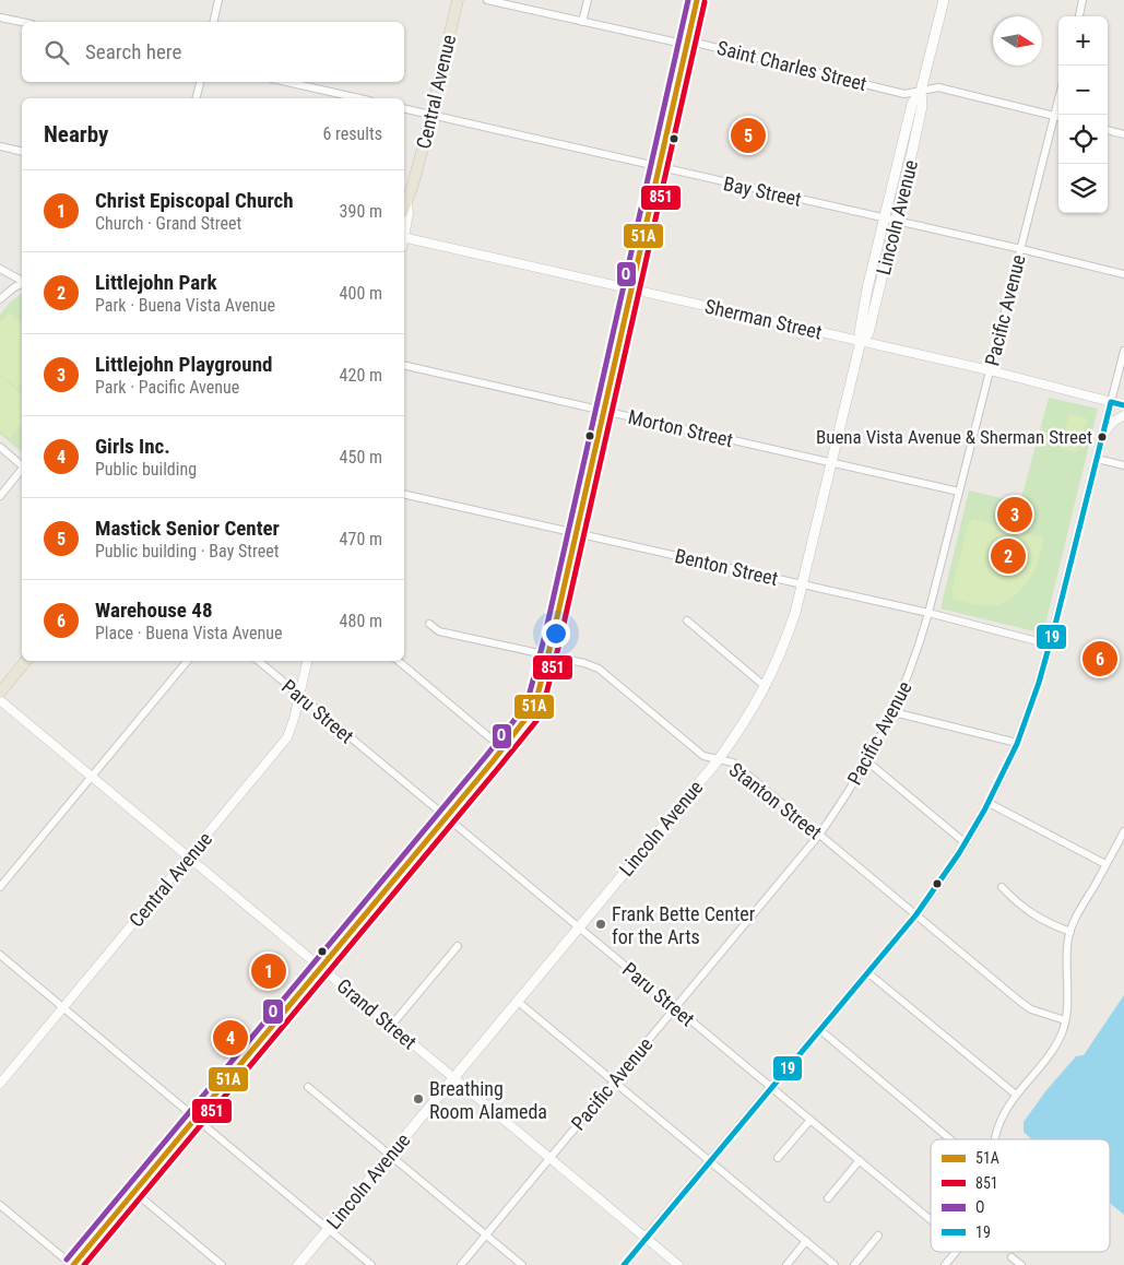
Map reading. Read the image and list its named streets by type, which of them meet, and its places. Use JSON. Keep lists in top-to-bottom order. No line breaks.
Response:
{"streets":{"main road":["Central Avenue","Lincoln Avenue"],"street":["Saint Charles Street","Bay Street","Pacific Avenue","Sherman Street","Morton Street","Benton Street","Paru Street","Stanton Street","Grand Street"]},"crossings":[["Saint Charles Street","Lincoln Avenue"],["Saint Charles Street","Pacific Avenue"],["Central Avenue","Bay Street"],["Central Avenue","Paru Street"],["Central Avenue","Grand Street"],["Bay Street","Lincoln Avenue"],["Bay Street","Pacific Avenue"],["Lincoln Avenue","Sherman Street"],["Lincoln Avenue","Morton Street"],["Lincoln Avenue","Benton Street"],["Lincoln Avenue","Paru Street"],["Lincoln Avenue","Stanton Street"],["Lincoln Avenue","Grand Street"],["Pacific Avenue","Sherman Street"],["Pacific Avenue","Morton Street"],["Pacific Avenue","Benton Street"],["Pacific Avenue","Paru Street"],["Pacific Avenue","Stanton Street"],["Pacific Avenue","Grand Street"]],"places":["Buena Vista Avenue & Sherman Street","Frank Bette Center for the Arts","Breathing Room Alameda"],"lines":["transit line 51A","transit line O","transit line 851","transit line 19"],"legend":["51A","851","O","19"],"north":"right","page":{"map_buttons":["+","−"],"search":"Search here","heading":["Nearby","6 results"],"pins":["5","3","2","6","1","4"],"list":[{"mark":"1","name":"Christ Episcopal Church","note":"Church · Grand Street","value":"390 m"},{"mark":"2","name":"Littlejohn Park","note":"Park · Buena Vista Avenue","value":"400 m"},{"mark":"3","name":"Littlejohn Playground","note":"Park · Pacific Avenue","value":"420 m"},{"mark":"4","name":"Girls Inc.","note":"Public building","value":"450 m"},{"mark":"5","name":"Mastick Senior Center","note":"Public building · Bay Street","value":"470 m"},{"mark":"6","name":"Warehouse 48","note":"Place · Buena Vista Avenue","value":"480 m"}]}}
